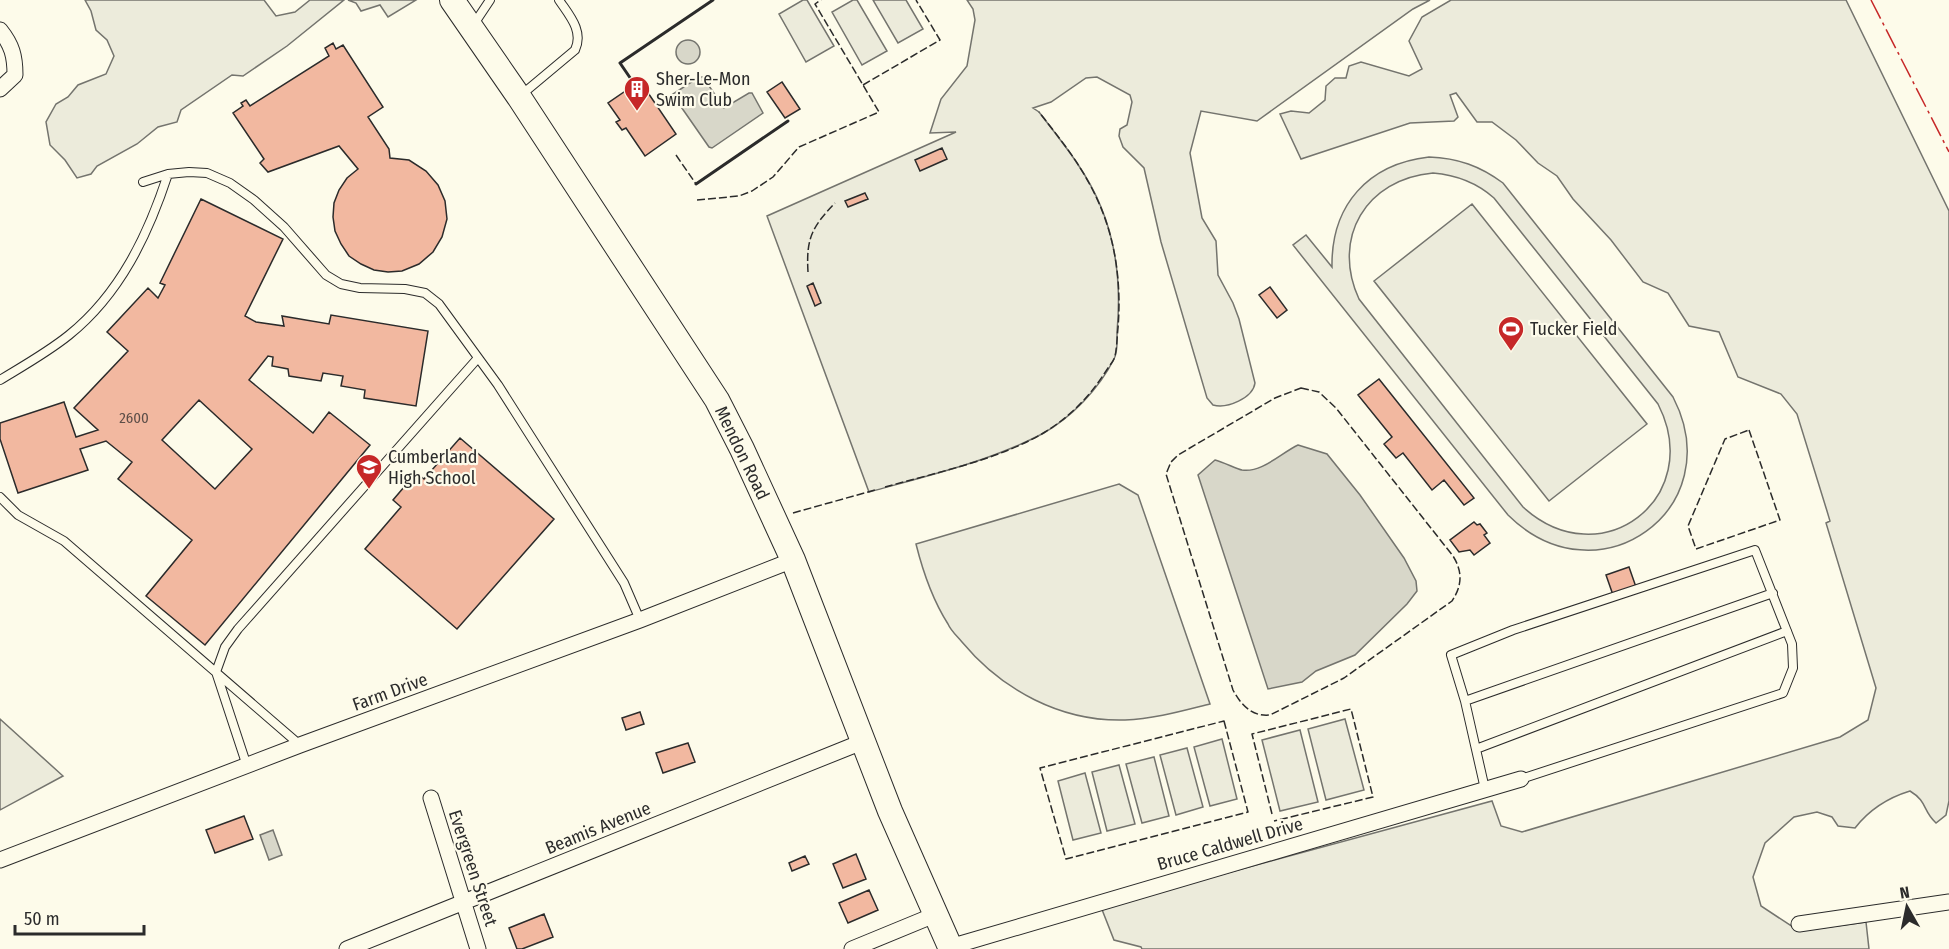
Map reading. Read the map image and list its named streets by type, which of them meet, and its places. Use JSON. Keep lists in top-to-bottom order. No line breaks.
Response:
{"streets":{"main road":["Mendon Road"],"street":["Farm Drive","Beamis Avenue","Bruce Caldwell Drive","Evergreen Street"]},"crossings":[["Mendon Road","Farm Drive"],["Mendon Road","Beamis Avenue"],["Mendon Road","Bruce Caldwell Drive"],["Beamis Avenue","Evergreen Street"]],"places":{"building":["Sher-Le-Mon Swim Club"],"sports":["Tucker Field"],"school or university":["Cumberland High School"]},"house_numbers":["2600"],"scale_bar":"50 m","north":"top"}
